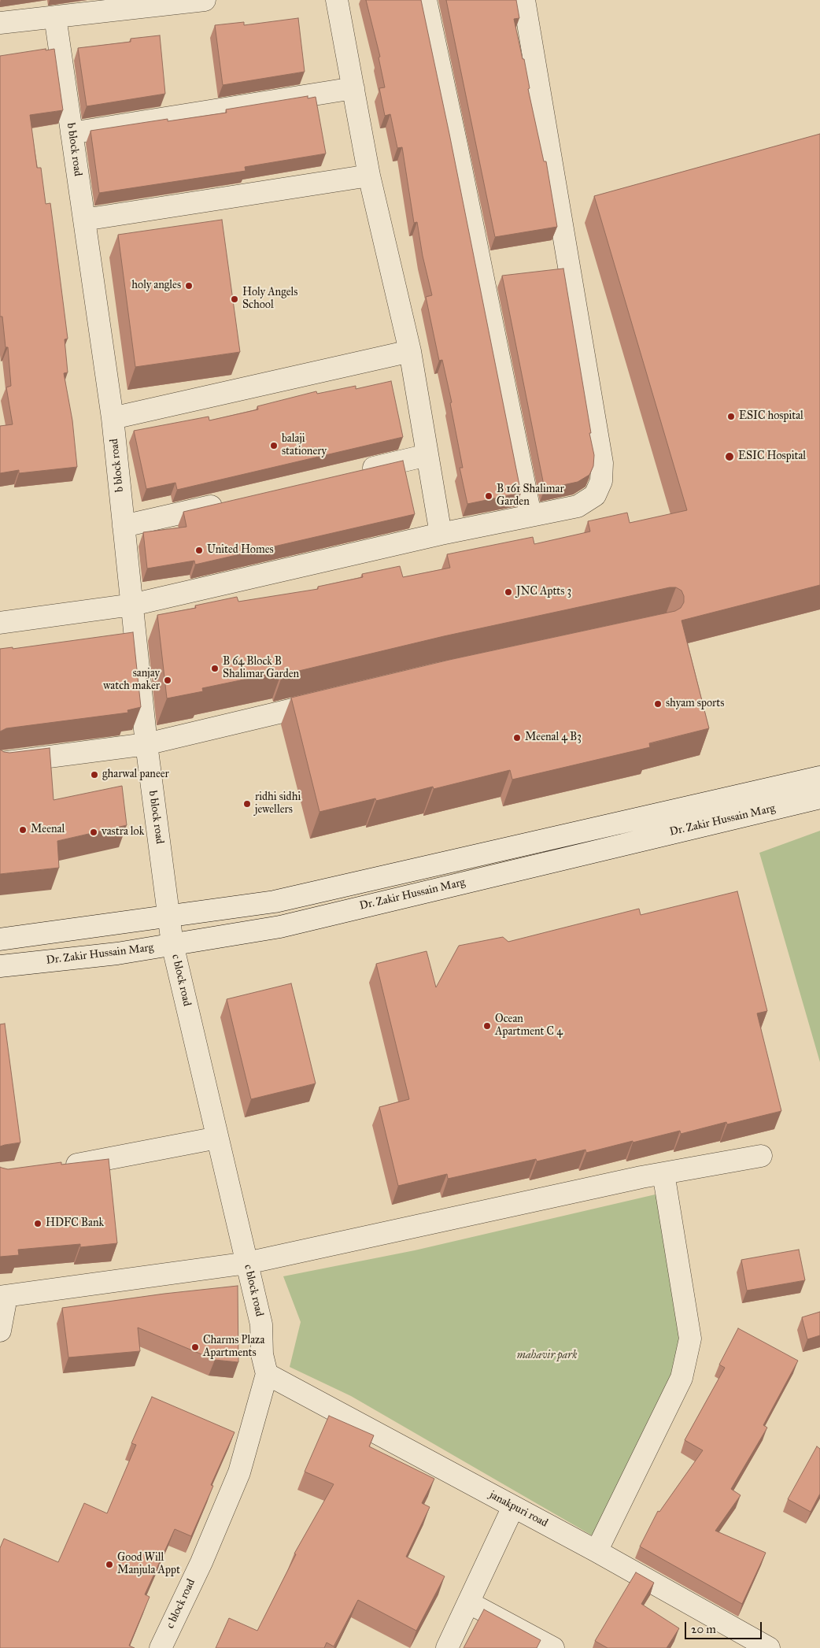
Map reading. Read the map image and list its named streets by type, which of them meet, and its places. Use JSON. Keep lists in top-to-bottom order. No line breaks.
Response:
{"streets":{"street":["b block road","Dr. Zakir Hussain Marg","c block road","janakpuri road"]},"crossings":[["b block road","Dr. Zakir Hussain Marg"],["b block road","c block road"],["Dr. Zakir Hussain Marg","c block road"],["c block road","janakpuri road"]],"parks":["mahavir park"],"places":["holy angles","Holy Angels School","ESIC hospital","balaji stationery","ESIC Hospital","B 161 Shalimar Garden","United Homes","JNC Aptts 3","B 64 Block B Shalimar Garden","sanjay watch maker","shyam sports","Meenal 4 B3","gharwal paneer","ridhi sidhi jewellers","Meenal","vastra lok","Ocean Apartment C 4","HDFC Bank","Charms Plaza Apartments","Good Will Manjula Appt"],"scale_bar":"20 m"}
